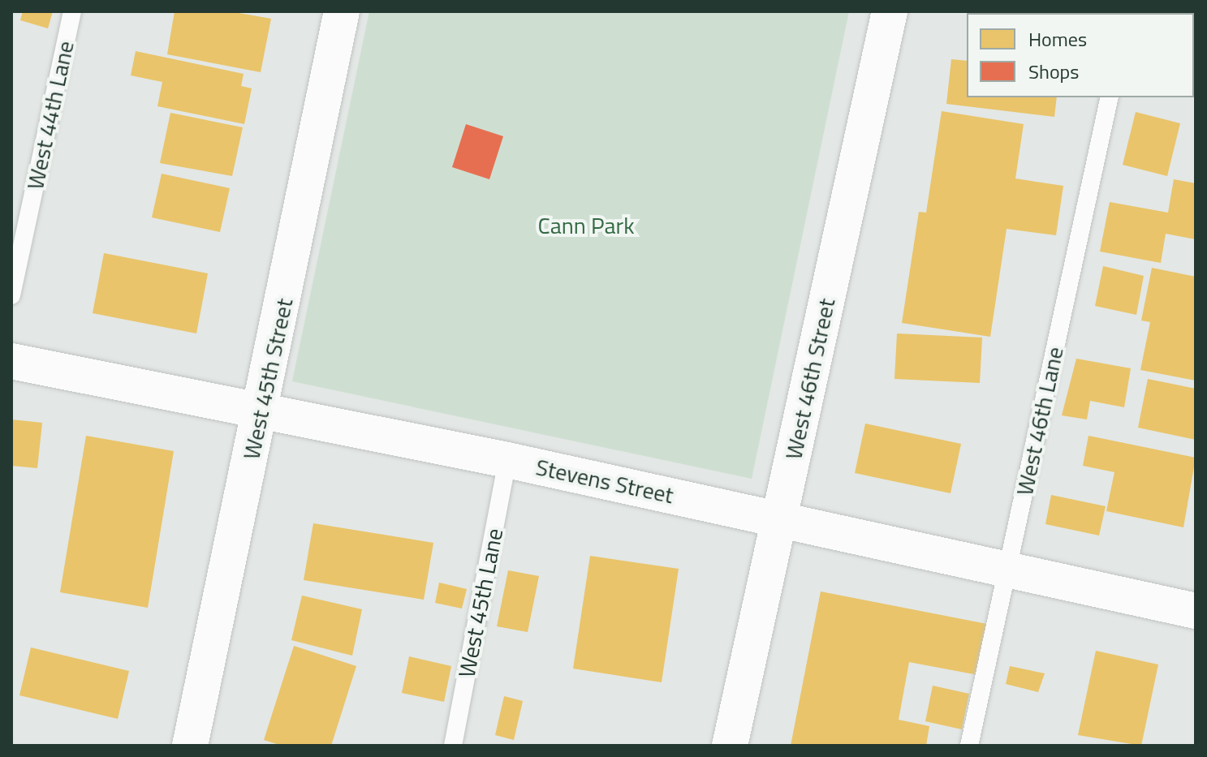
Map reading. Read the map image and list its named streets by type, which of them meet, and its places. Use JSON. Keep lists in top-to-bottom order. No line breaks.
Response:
{"streets":{"street":["West 45th Street","West 46th Street","Stevens Street"],"lane":["West 44th Lane","West 46th Lane","West 45th Lane"]},"crossings":[["West 45th Street","Stevens Street"],["West 46th Street","Stevens Street"],["West 46th Lane","Stevens Street"],["Stevens Street","West 45th Lane"]],"parks":["Cann Park"],"legend":["Homes","Shops"]}
